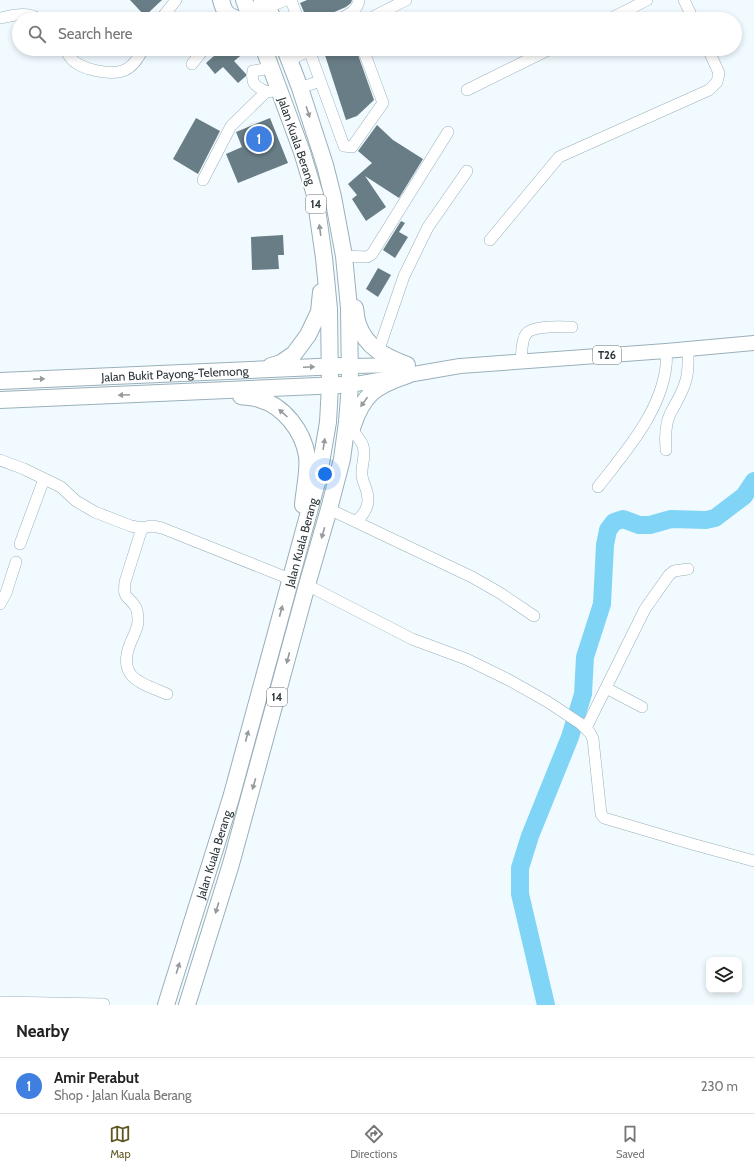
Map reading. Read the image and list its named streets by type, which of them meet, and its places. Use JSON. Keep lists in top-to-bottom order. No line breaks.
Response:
{"streets":{"highway":["Jalan Kuala Berang","14","Jalan Bukit Payong-Telemong"],"main road":["T26"]},"crossings":[["Jalan Kuala Berang","Jalan Bukit Payong-Telemong"]],"page":{"search":"Search here","pins":"1","heading":"Nearby","list":[{"mark":"1","name":"Amir Perabut","note":"Shop · Jalan Kuala Berang","value":"230 m"}],"nav":["Map","Directions","Saved"]}}
